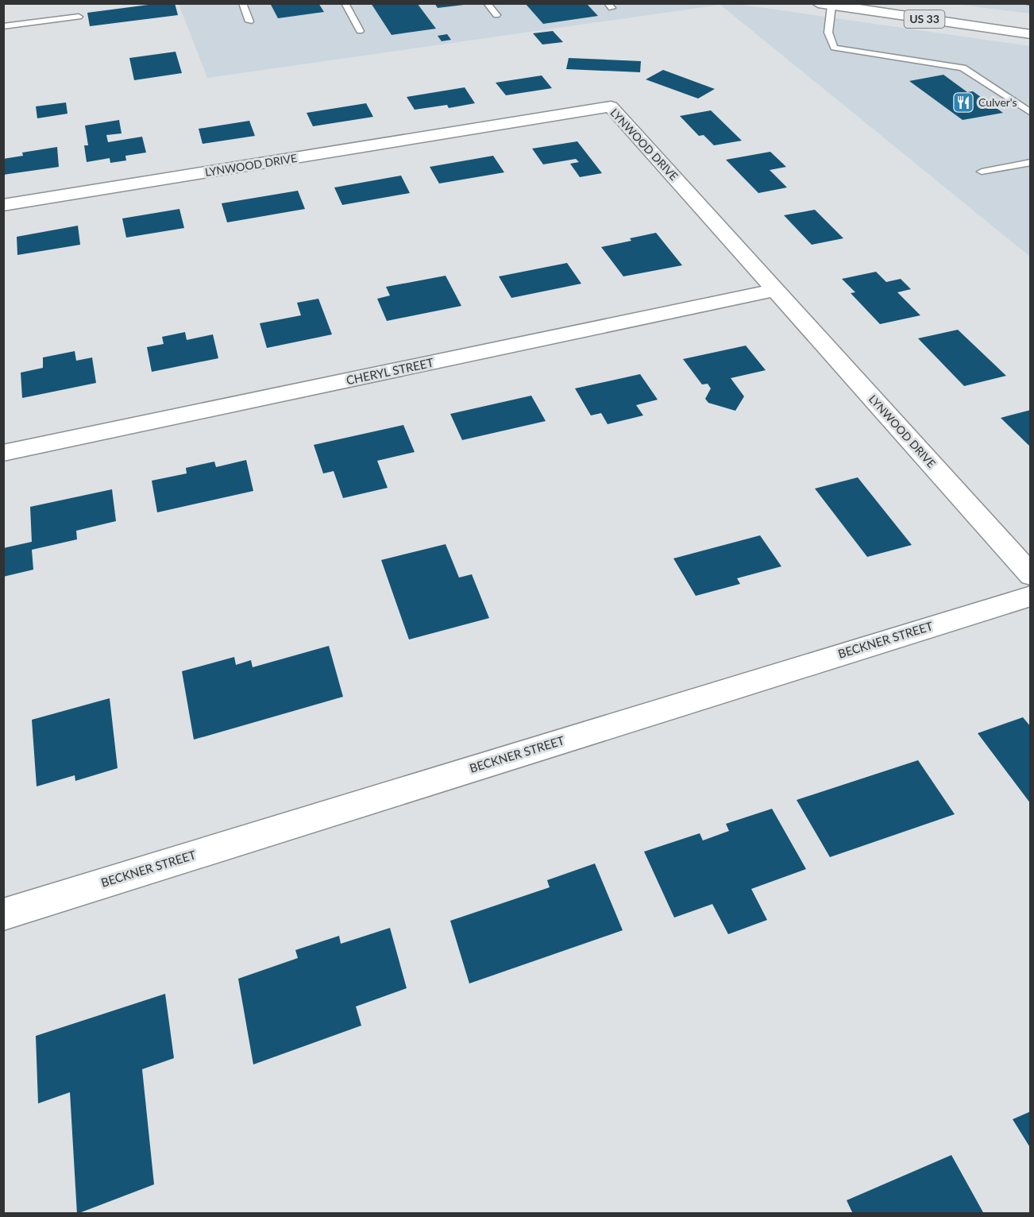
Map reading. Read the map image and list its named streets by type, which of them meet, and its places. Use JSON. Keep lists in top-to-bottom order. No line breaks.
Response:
{"streets":{"main road":["US 33","LYNWOOD DRIVE","CHERYL STREET","BECKNER STREET"]},"crossings":[["LYNWOOD DRIVE","CHERYL STREET"]],"places":{"restaurant":["Culver's"]}}
